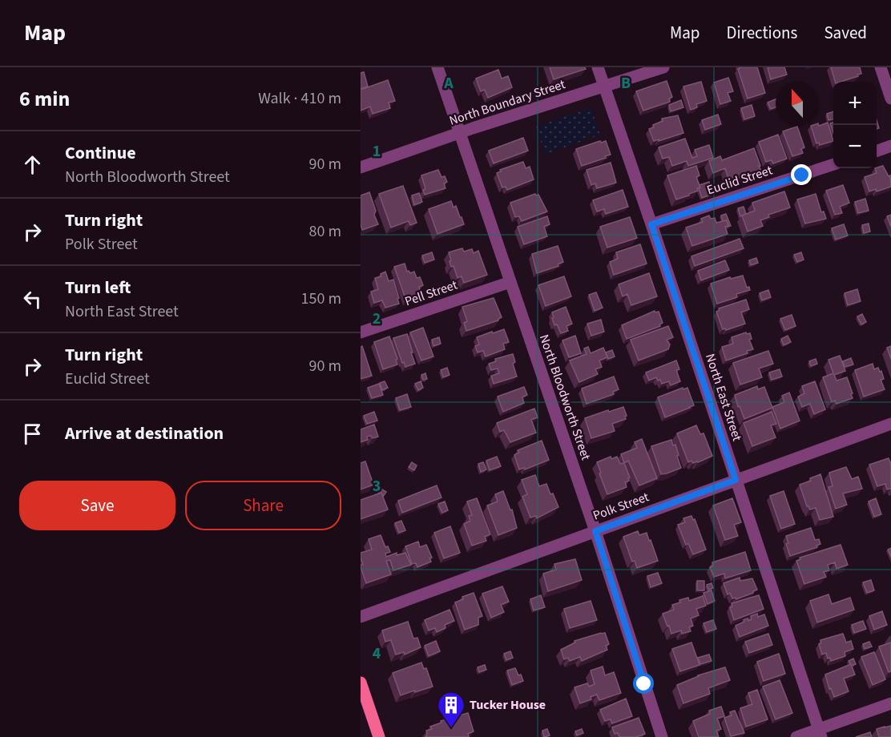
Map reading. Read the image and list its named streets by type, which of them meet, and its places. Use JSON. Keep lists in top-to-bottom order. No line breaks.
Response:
{"streets":{"street":["North Boundary Street","Euclid Street","Pell Street","North Bloodworth Street","North East Street","Polk Street"]},"crossings":[["North Boundary Street","North Bloodworth Street"],["North Boundary Street","North East Street"],["Euclid Street","North East Street"],["Pell Street","North Bloodworth Street"],["North Bloodworth Street","Polk Street"],["North East Street","Polk Street"]],"places":{"building":["Tucker House"]},"north":"top","page":{"header":"Map","nav":["Map","Directions","Saved"],"heading":["6 min","Walk · 410 m"],"map_buttons":["+","−"],"list":[["Continue","North Bloodworth Street","90 m"],["Turn right","Polk Street","80 m"],["Turn left","North East Street","150 m"],["Turn right","Euclid Street","90 m"],"Arrive at destination"],"buttons":["Save","Share"]},"grid":{"columns":["A","B"],"rows":["1","2","3","4"]}}
